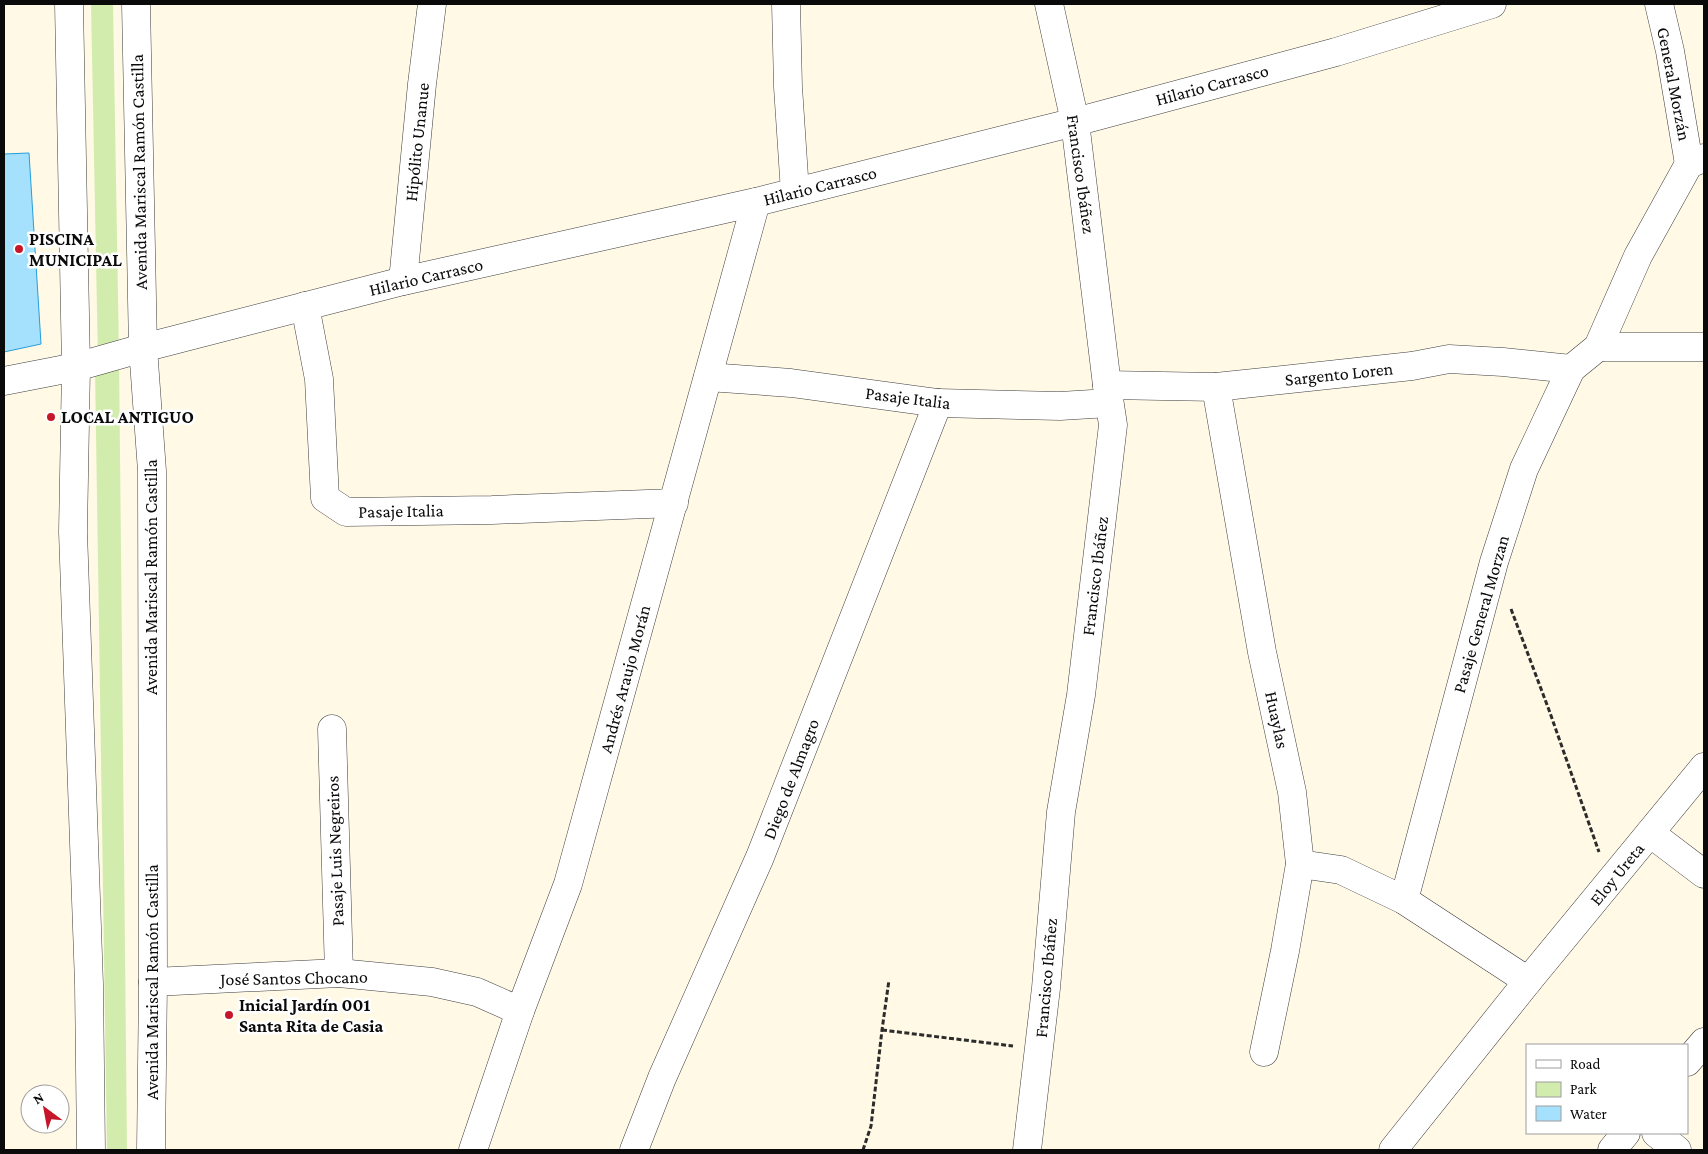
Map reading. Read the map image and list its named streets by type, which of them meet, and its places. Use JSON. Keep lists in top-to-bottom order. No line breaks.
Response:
{"streets":{"street":["General Morzán","Hilario Carrasco","Hipólito Unanue","Avenida Mariscal Ramón Castilla","Francisco Ibáñez","Sargento Loren","Pasaje Italia","Pasaje General Morzan","Andrés Araujo Morán","Huaylas","Diego de Almagro","Pasaje Luis Negreiros","Eloy Ureta","José Santos Chocano"]},"crossings":[["Hilario Carrasco","Hipólito Unanue"],["Hilario Carrasco","Avenida Mariscal Ramón Castilla"],["Hilario Carrasco","Francisco Ibáñez"],["Hilario Carrasco","Pasaje Italia"],["Hilario Carrasco","Andrés Araujo Morán"],["Avenida Mariscal Ramón Castilla","José Santos Chocano"],["Francisco Ibáñez","Sargento Loren"],["Francisco Ibáñez","Pasaje Italia"],["Sargento Loren","Pasaje Italia"],["Sargento Loren","Pasaje General Morzan"],["Sargento Loren","Huaylas"],["Pasaje Italia","Andrés Araujo Morán"],["Pasaje Italia","Diego de Almagro"],["Andrés Araujo Morán","José Santos Chocano"],["Pasaje Luis Negreiros","José Santos Chocano"]],"places":["PISCINA MUNICIPAL","LOCAL ANTIGUO","Inicial Jardín 001 Santa Rita de Casia"],"legend":["Road","Park","Water"],"north":"top left"}
